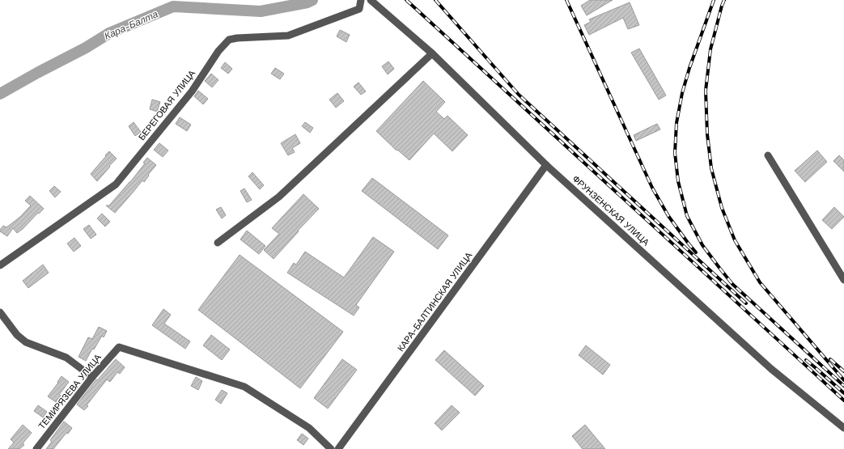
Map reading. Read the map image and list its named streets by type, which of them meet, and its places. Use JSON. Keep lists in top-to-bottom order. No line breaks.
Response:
{"streets":{"street":["БЕРЕГОВАЯ УЛИЦА","ФРУНЗЕНСКАЯ УЛИЦА","КАРА-БАЛТИНСКАЯ УЛИЦА","ТЕМИРЯЗЕВА УЛИЦА"]},"crossings":[["ФРУНЗЕНСКАЯ УЛИЦА","КАРА-БАЛТИНСКАЯ УЛИЦА"]],"water":["Кара-Балта"]}
